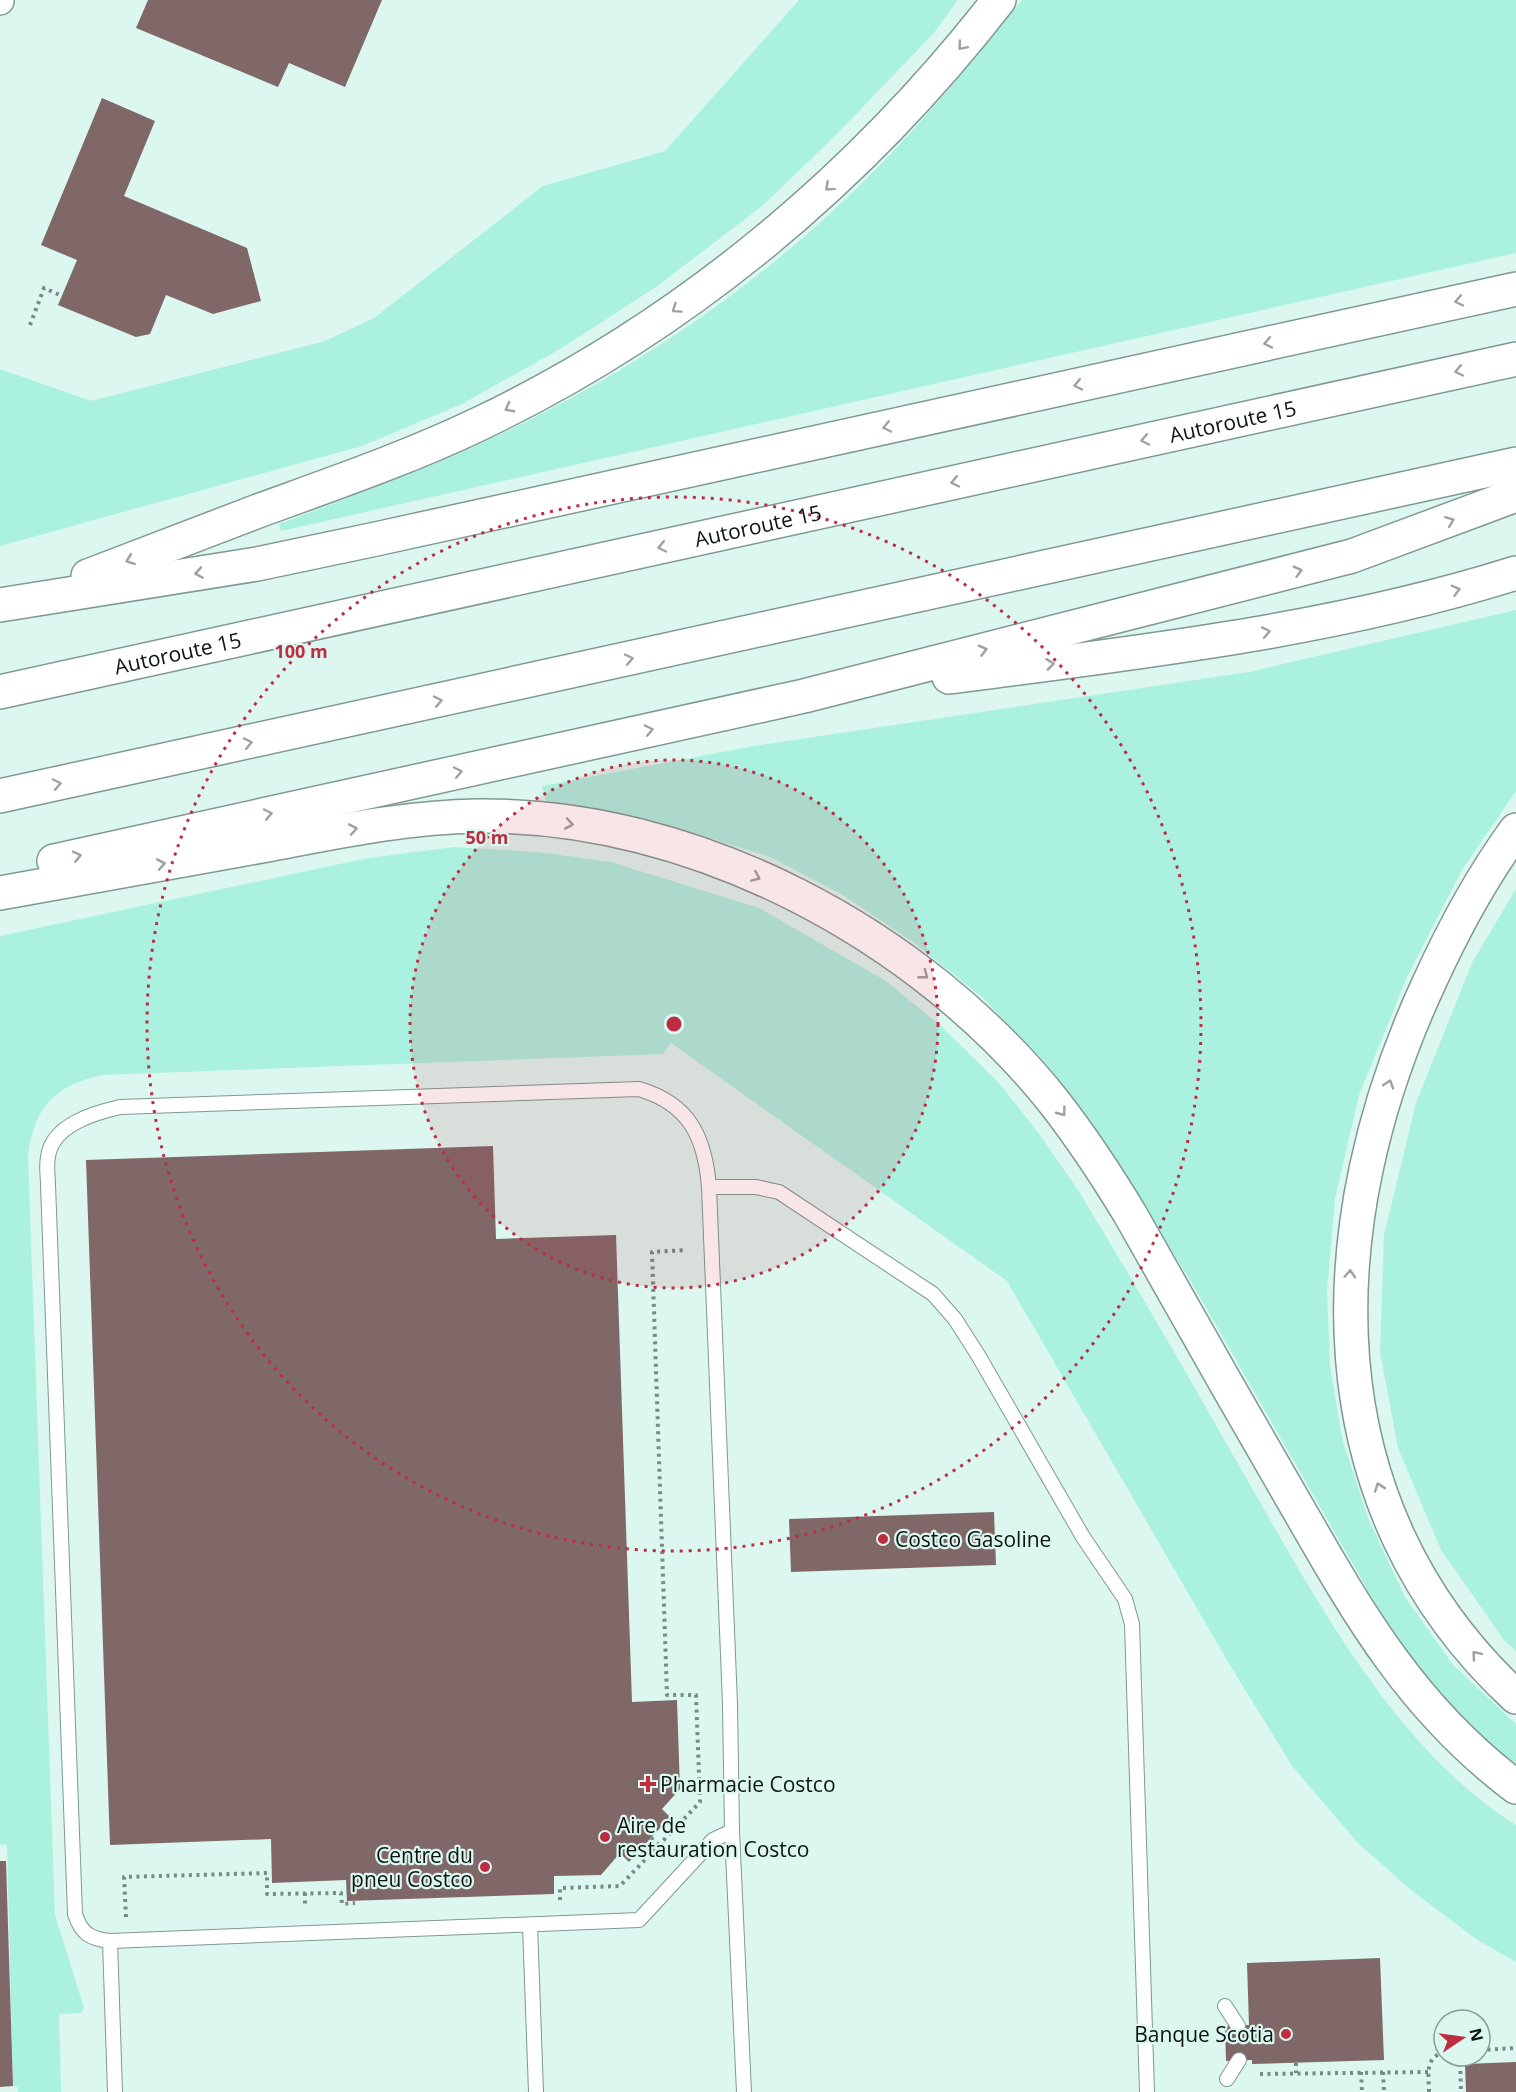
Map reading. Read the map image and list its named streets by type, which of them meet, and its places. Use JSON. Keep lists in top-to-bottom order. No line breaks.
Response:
{"streets":{"highway":["Autoroute 15"]},"places":{"other":["Costco Gasoline","Aire de restauration Costco","Centre du pneu Costco","Banque Scotia"],"health":["Pharmacie Costco"]},"north":"right","rings":["100 m","50 m"]}
